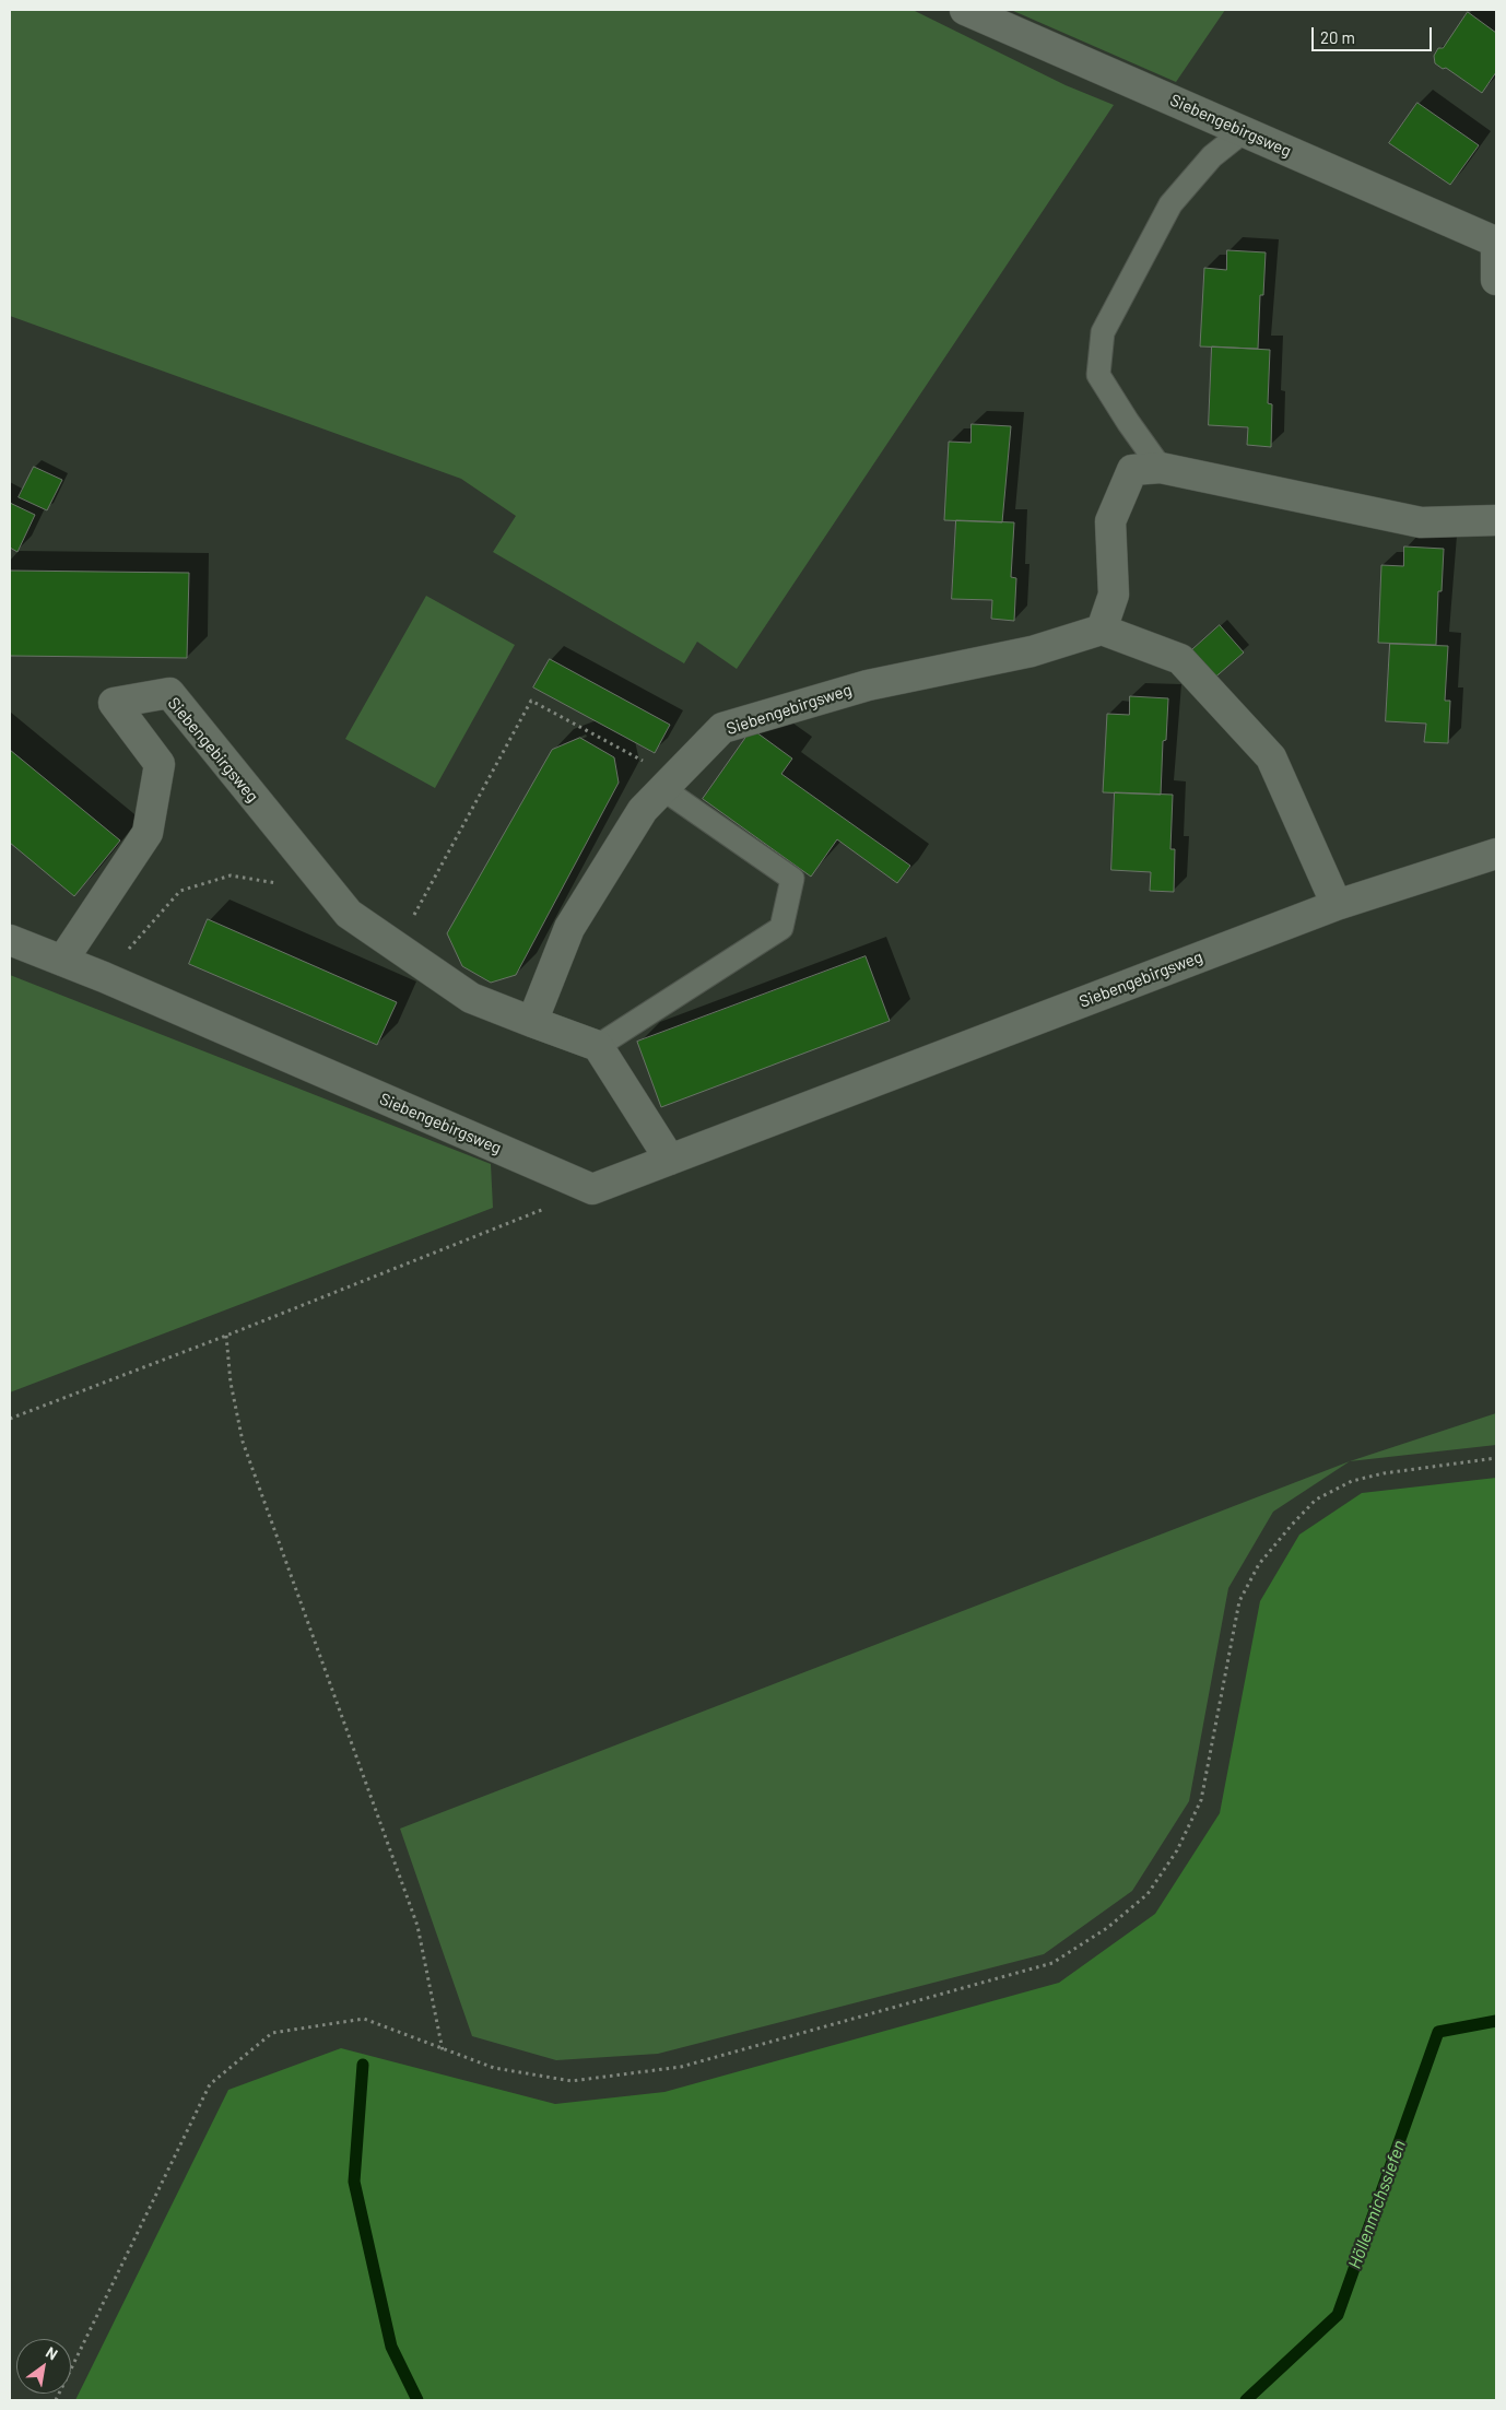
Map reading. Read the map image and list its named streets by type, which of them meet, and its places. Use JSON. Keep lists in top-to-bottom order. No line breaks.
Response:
{"streets":{"street":["Siebengebirgsweg"]},"water":["Höllenmichssiefen"],"scale_bar":"20 m","north":"top right"}
